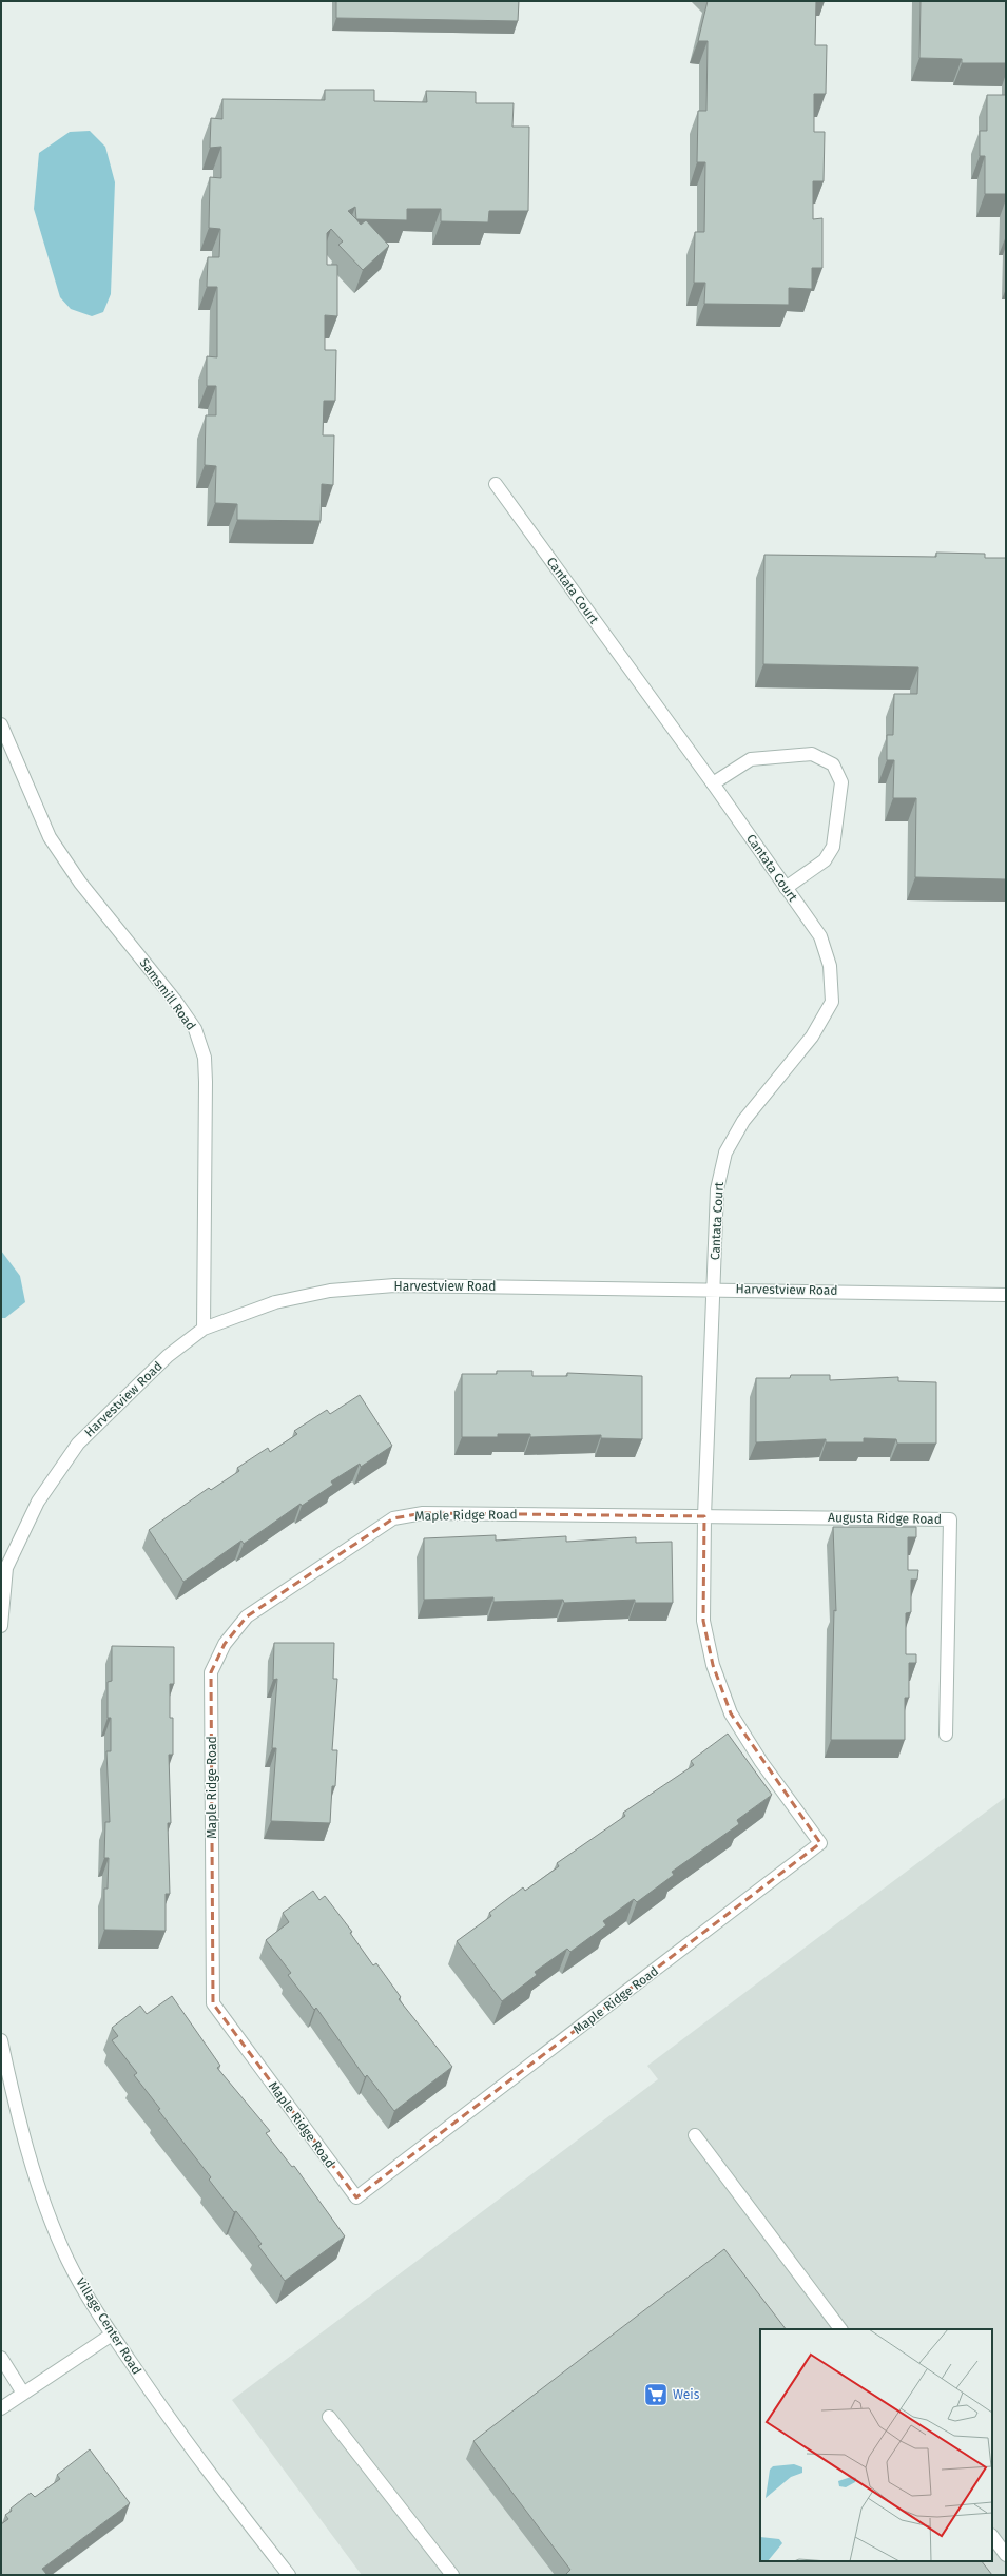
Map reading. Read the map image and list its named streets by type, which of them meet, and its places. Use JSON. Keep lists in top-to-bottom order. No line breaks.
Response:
{"streets":{"street":["Cantata Court","Samsmill Road","Harvestview Road","Maple Ridge Road","Augusta Ridge Road","Village Center Road"]},"crossings":[["Cantata Court","Harvestview Road"],["Cantata Court","Maple Ridge Road"],["Samsmill Road","Harvestview Road"],["Harvestview Road","Maple Ridge Road"],["Maple Ridge Road","Augusta Ridge Road"]],"places":{"supermarket":["Weis"]}}
